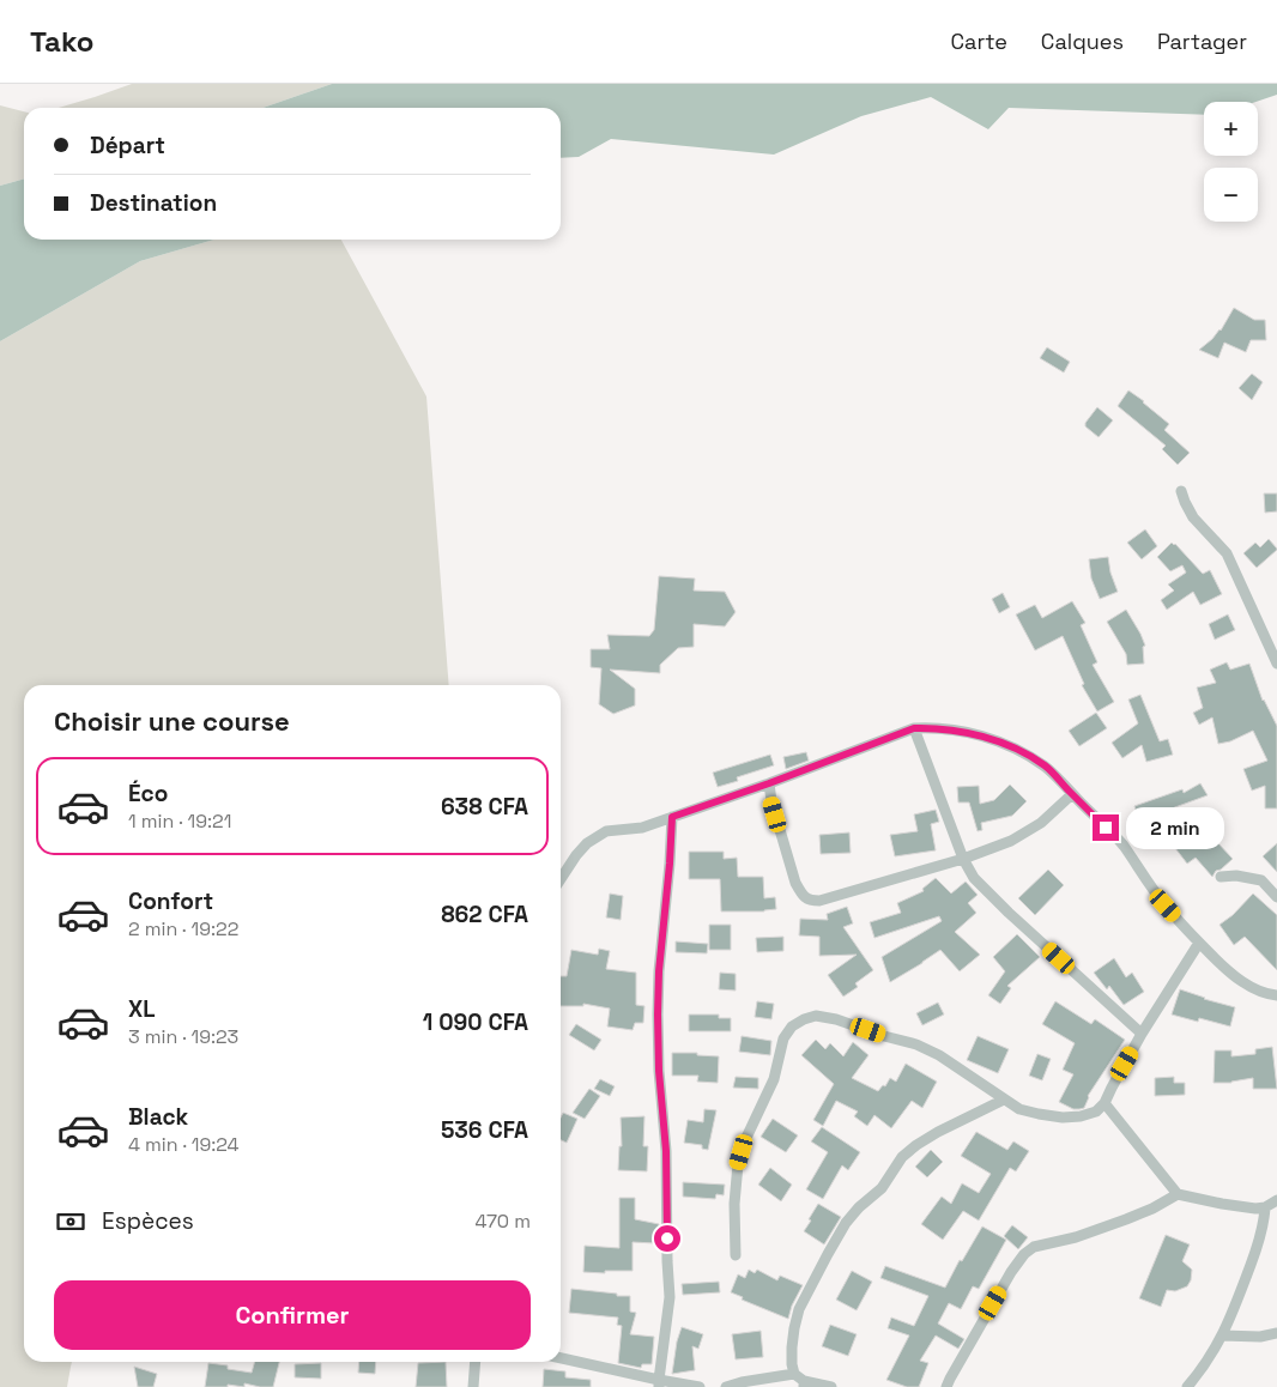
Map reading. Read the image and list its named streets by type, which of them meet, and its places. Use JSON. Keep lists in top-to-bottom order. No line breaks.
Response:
{"page":{"header":"Tako","nav":["Carte","Calques","Partager"],"map_buttons":["+","−"],"banner":["Départ","Destination"],"heading":"Choisir une course","list":[{"name":"Éco","note":"1 min · 19:21","value":"638 CFA"},{"name":"Confort","note":"2 min · 19:22","value":"862 CFA"},{"name":"XL","note":"3 min · 19:23","value":"1 090 CFA"},{"name":"Black","note":"4 min · 19:24","value":"536 CFA"}],"bubble":"2 min","pay":["Espèces","470 m"],"buttons":"Confirmer"}}
